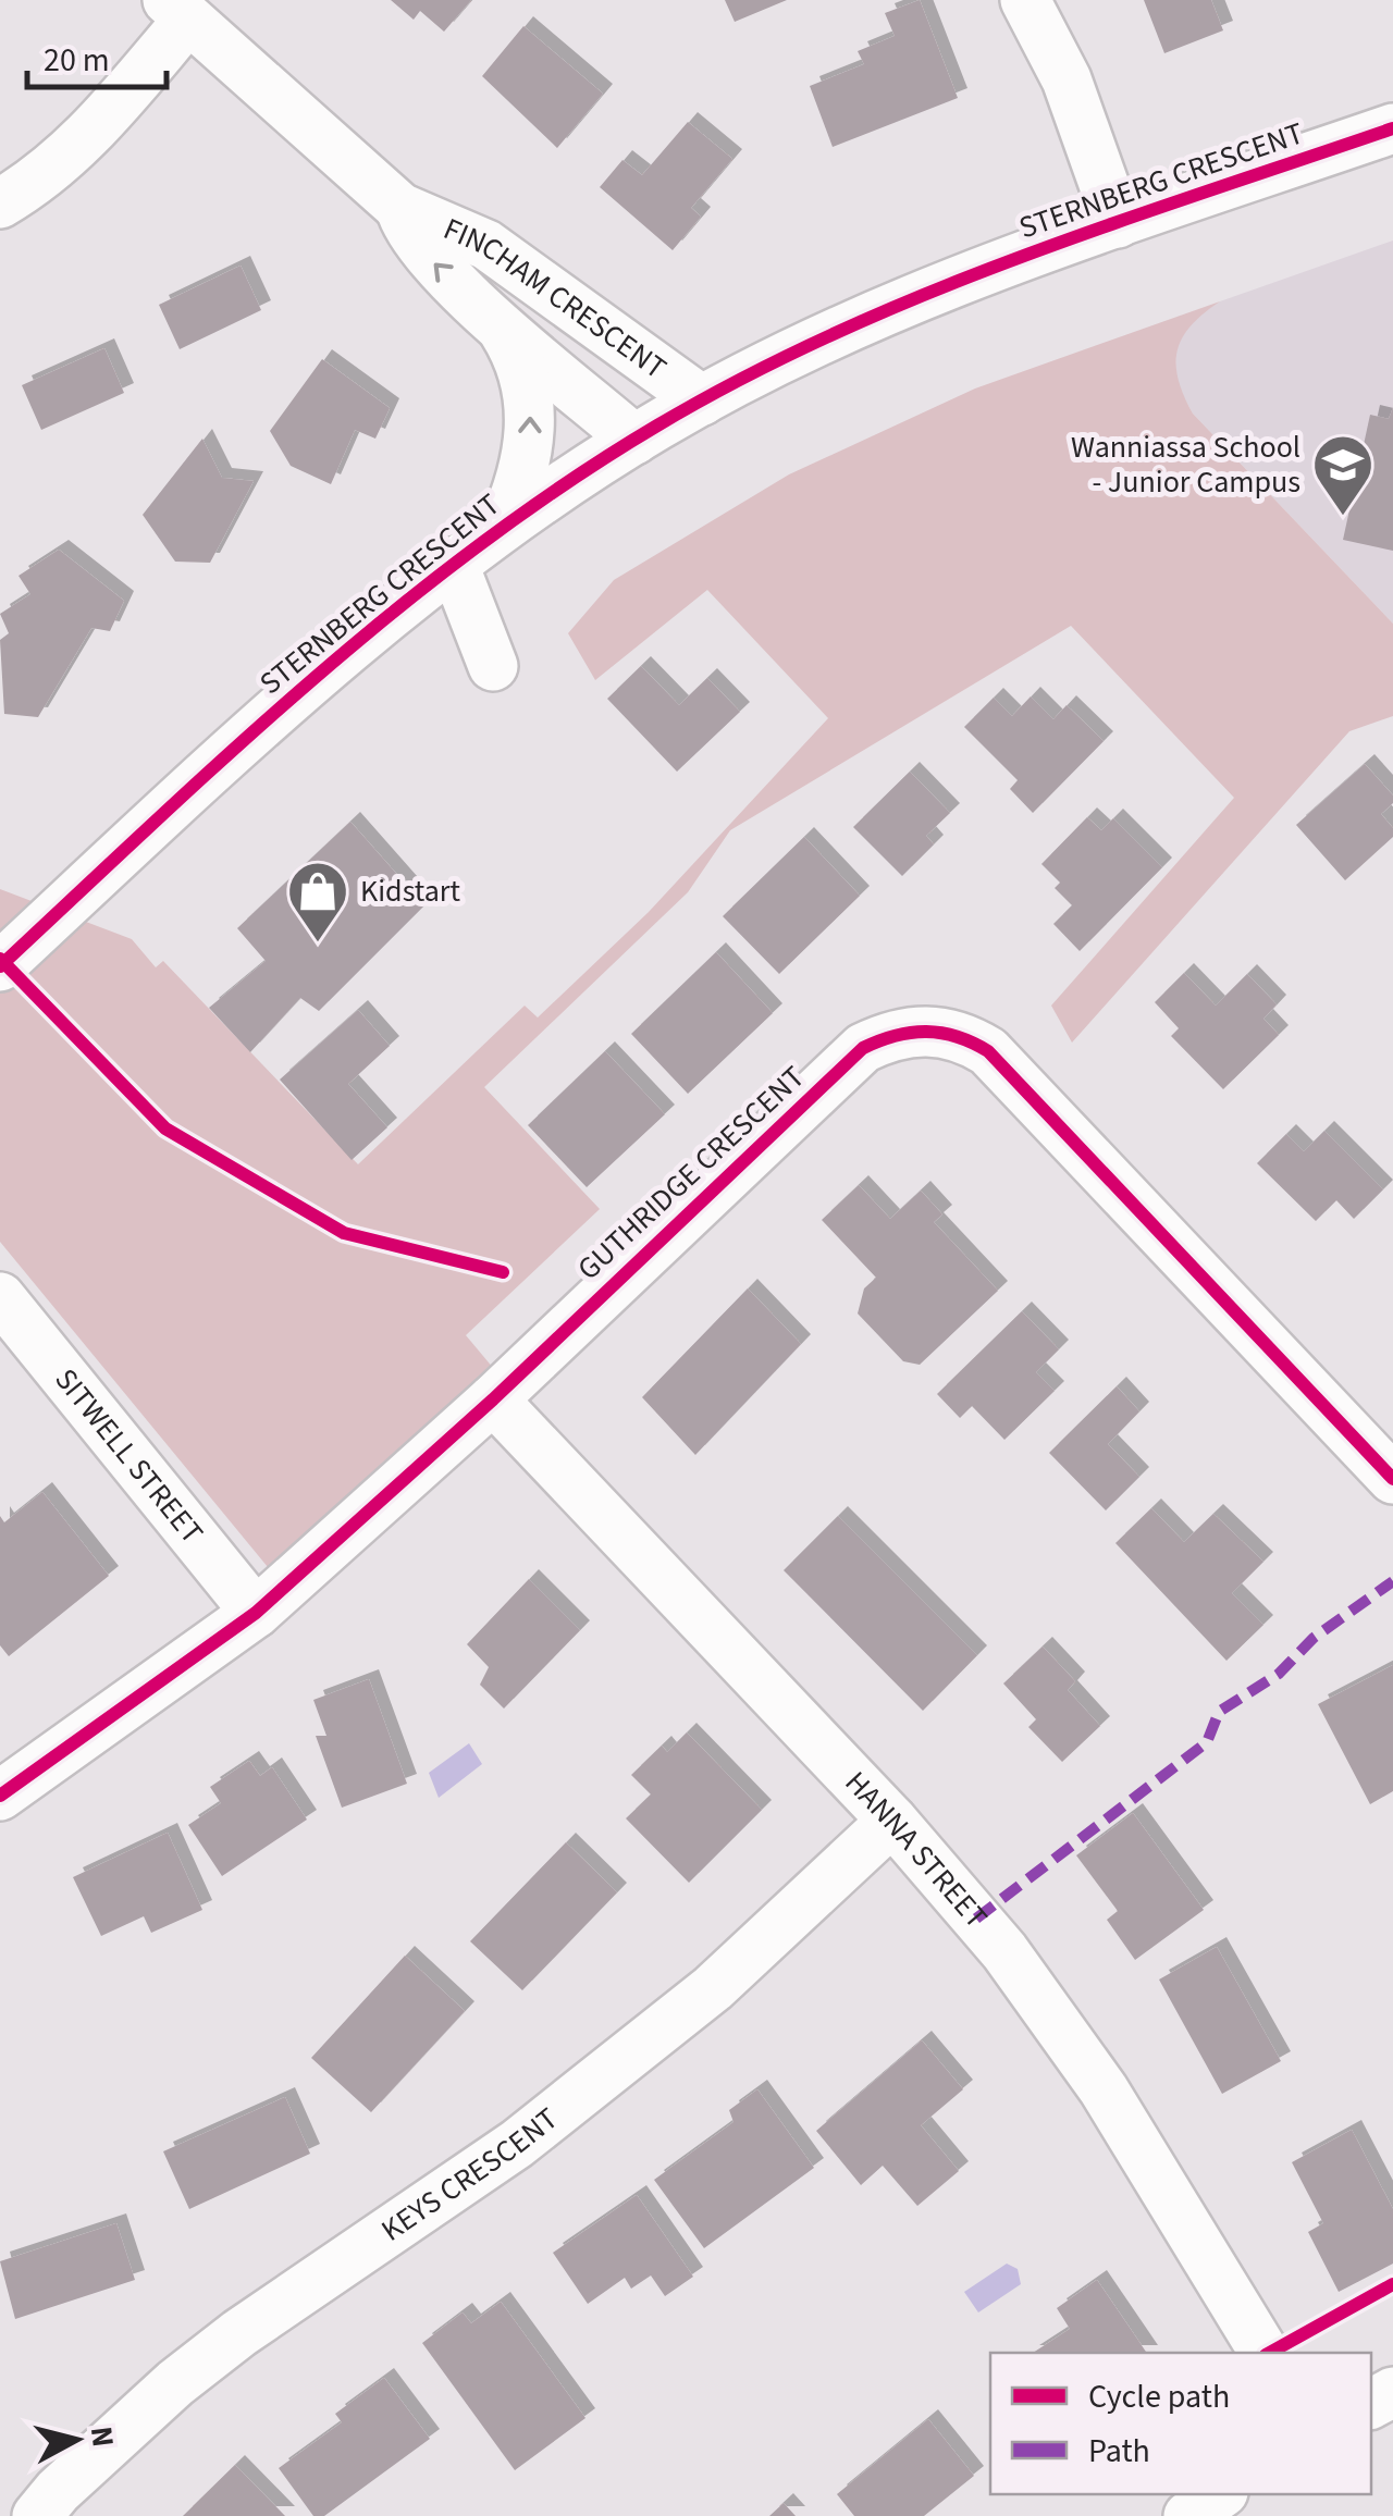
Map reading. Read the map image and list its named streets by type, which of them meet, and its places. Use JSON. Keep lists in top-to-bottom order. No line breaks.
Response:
{"streets":{"street":["STERNBERG CRESCENT","FINCHAM CRESCENT","GUTHRIDGE CRESCENT","SITWELL STREET","HANNA STREET","KEYS CRESCENT"]},"crossings":[["STERNBERG CRESCENT","FINCHAM CRESCENT"],["GUTHRIDGE CRESCENT","SITWELL STREET"],["GUTHRIDGE CRESCENT","HANNA STREET"],["HANNA STREET","KEYS CRESCENT"]],"places":{"school or university":["Wanniassa School - Junior Campus"],"shop":["Kidstart"]},"legend":["Cycle path","Path"],"scale_bar":"20 m","north":"right"}
